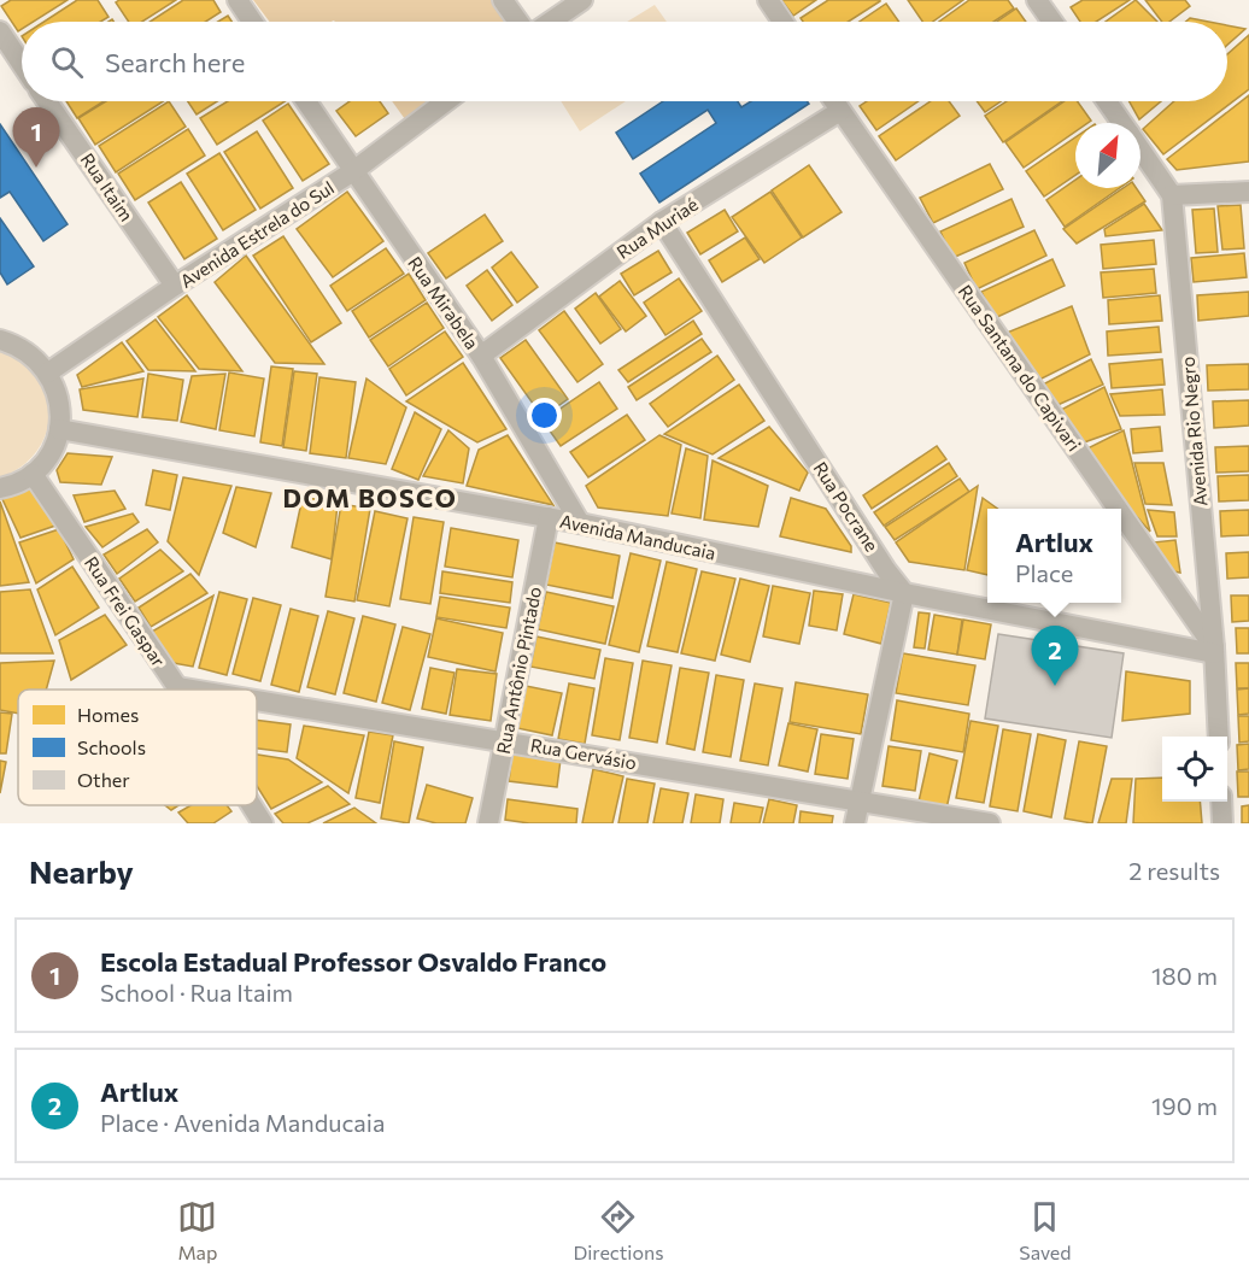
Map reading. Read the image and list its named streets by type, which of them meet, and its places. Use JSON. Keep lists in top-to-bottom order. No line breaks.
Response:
{"streets":{"street":["Rua Itaim","Rua Muriaé","Avenida Estrela do Sul","Rua Mirabela","Rua Santana do Capivari","Avenida Rio Negro","Rua Pocrane","Avenida Manducaia","Rua Frei Gaspar","Rua Antônio Pintado","Rua Gervásio"]},"crossings":[["Rua Itaim","Avenida Estrela do Sul"],["Rua Muriaé","Rua Mirabela"],["Rua Muriaé","Rua Santana do Capivari"],["Rua Muriaé","Rua Pocrane"],["Avenida Estrela do Sul","Rua Mirabela"],["Rua Mirabela","Avenida Manducaia"],["Rua Santana do Capivari","Avenida Rio Negro"],["Rua Santana do Capivari","Avenida Manducaia"],["Avenida Rio Negro","Avenida Manducaia"],["Rua Pocrane","Avenida Manducaia"],["Avenida Manducaia","Rua Antônio Pintado"],["Rua Frei Gaspar","Rua Gervásio"],["Rua Antônio Pintado","Rua Gervásio"]],"districts":["DOM BOSCO"],"legend":["Homes","Schools","Other"],"north":"top right","page":{"search":"Search here","pins":["1","2"],"popup":["Artlux","Place"],"heading":["Nearby","2 results"],"list":[{"mark":"1","name":"Escola Estadual Professor Osvaldo Franco","note":"School · Rua Itaim","value":"180 m"},{"mark":"2","name":"Artlux","note":"Place · Avenida Manducaia","value":"190 m"}],"nav":["Map","Directions","Saved"]}}
